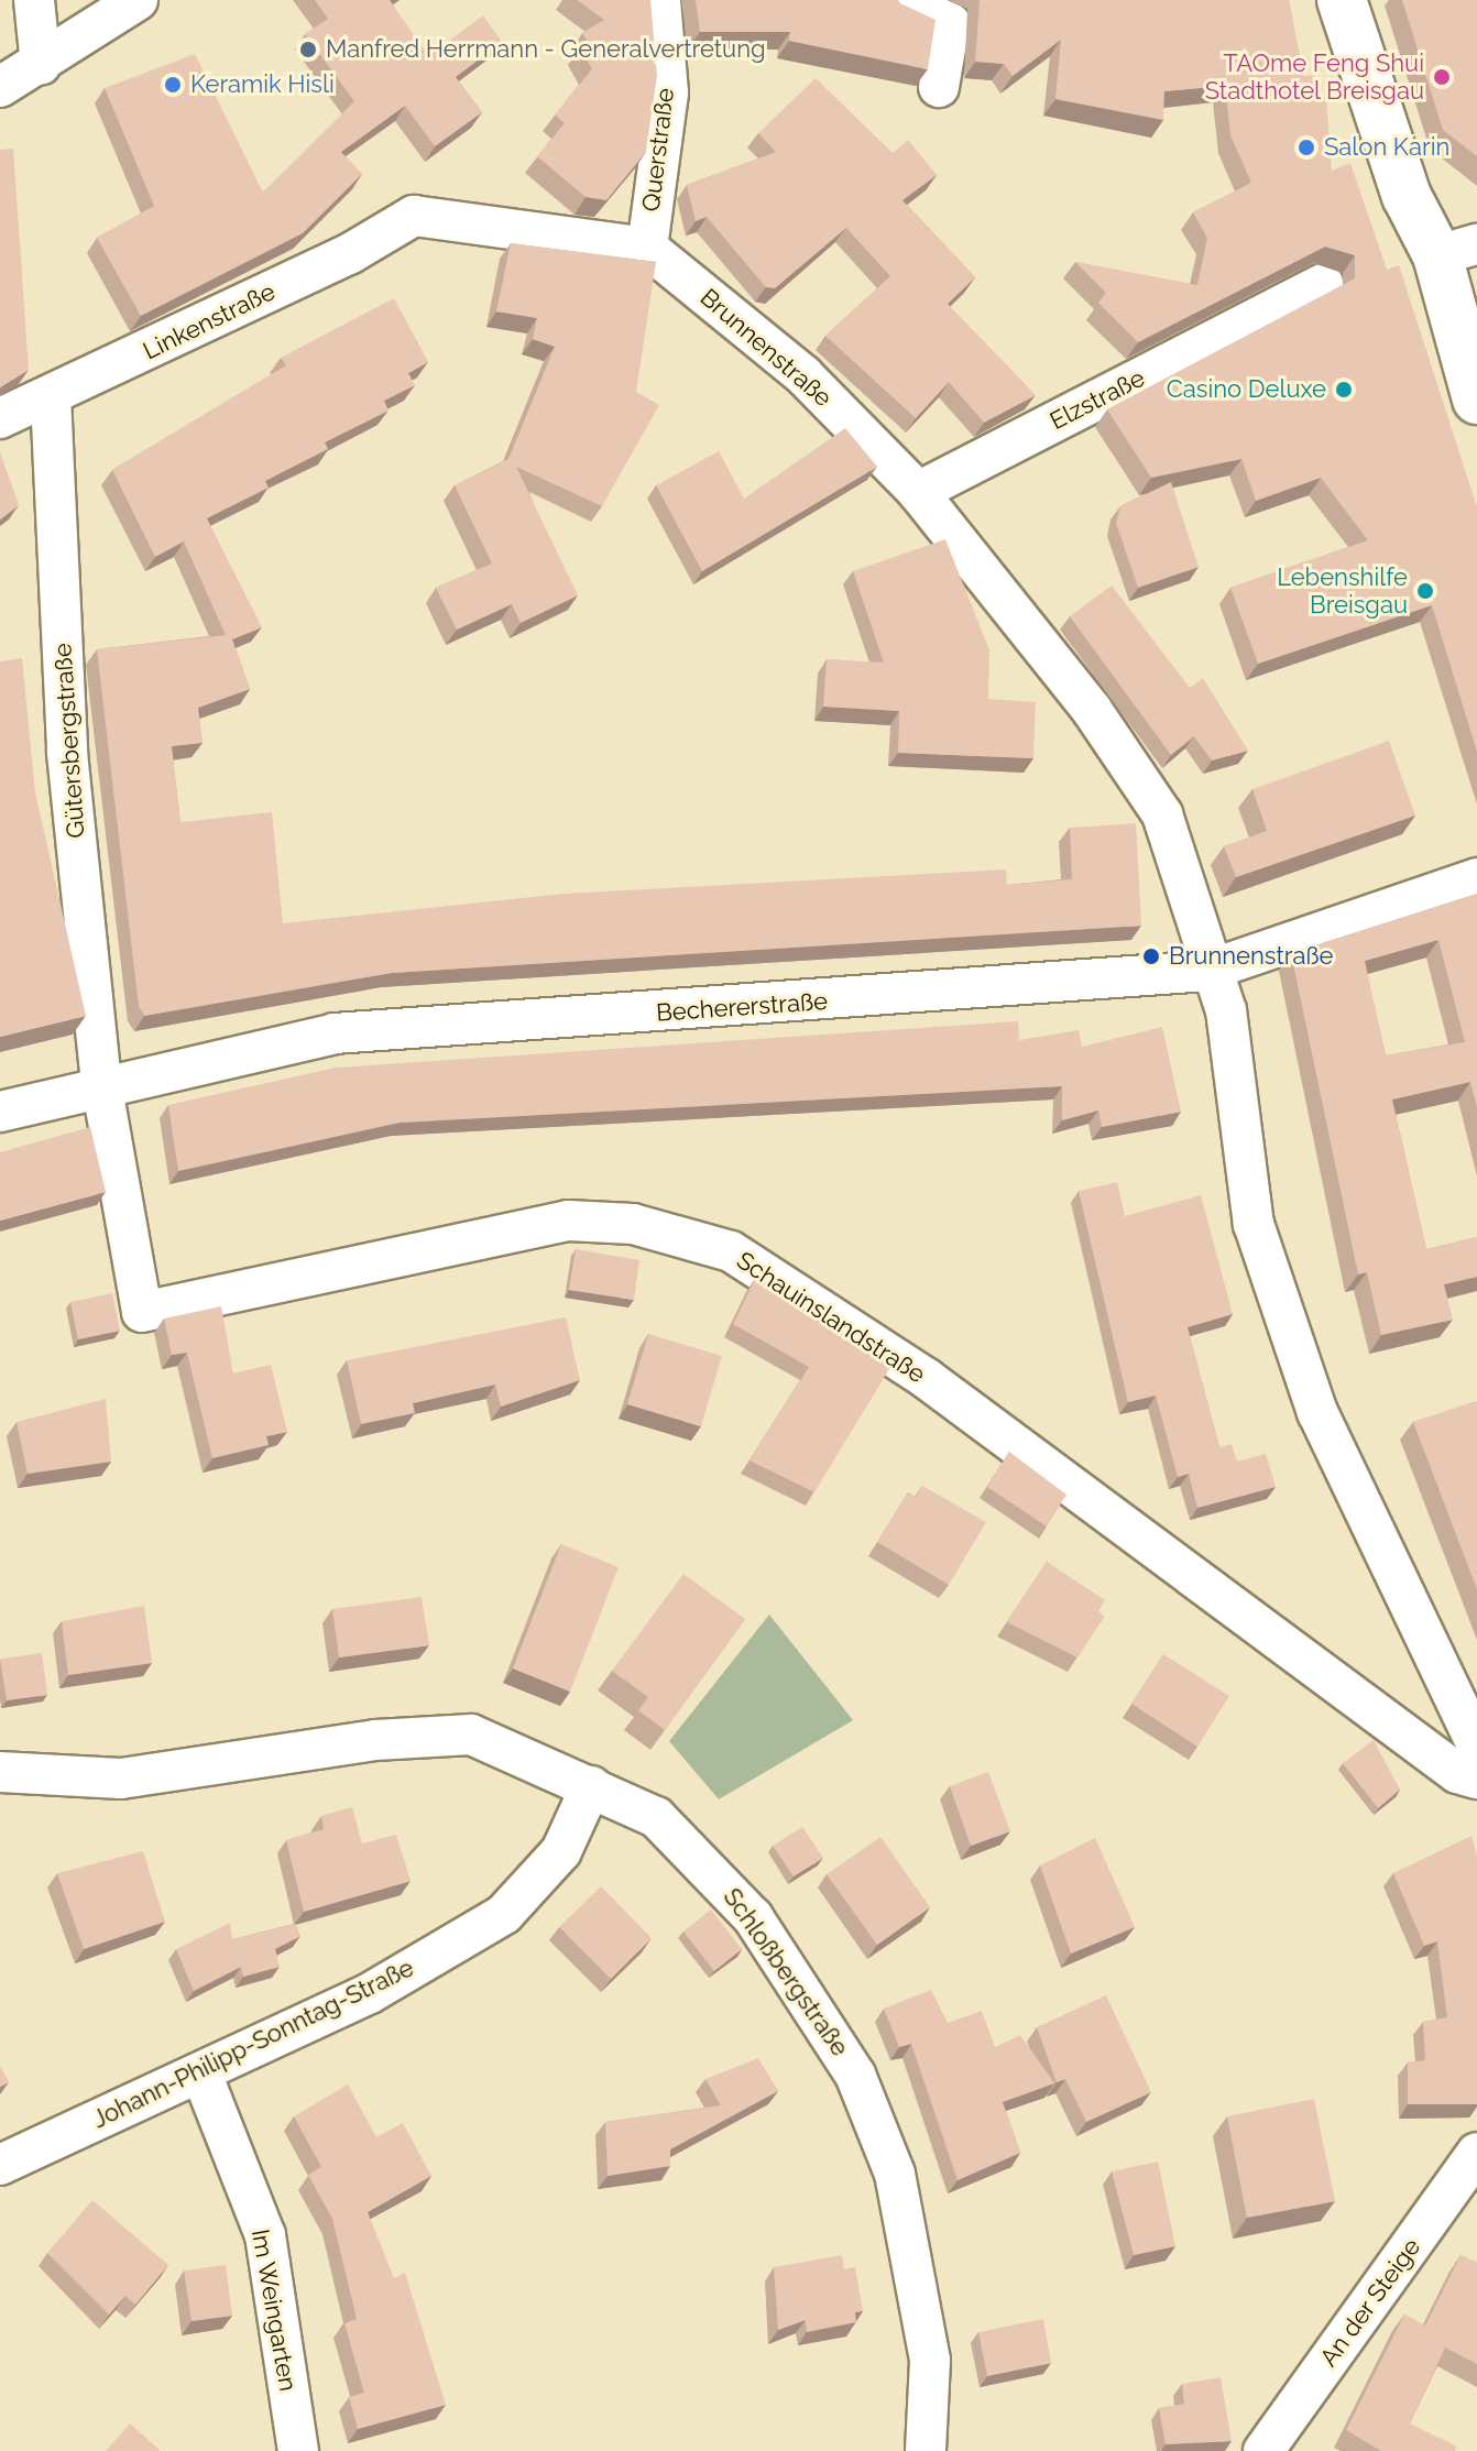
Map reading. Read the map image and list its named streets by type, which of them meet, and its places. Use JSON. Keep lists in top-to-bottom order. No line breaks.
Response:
{"streets":{"street":["Querstraße","Linkenstraße","Brunnenstraße","Elzstraße","Gütersbergstraße","Bechererstraße","Schauinslandstraße","Schloßbergstraße","Johann-Philipp-Sonntag-Straße","An der Steige","Im Weingarten"]},"crossings":[["Querstraße","Linkenstraße"],["Querstraße","Brunnenstraße"],["Linkenstraße","Brunnenstraße"],["Linkenstraße","Gütersbergstraße"],["Brunnenstraße","Elzstraße"],["Brunnenstraße","Bechererstraße"],["Gütersbergstraße","Bechererstraße"],["Gütersbergstraße","Schauinslandstraße"],["Bechererstraße","Schauinslandstraße"],["Schloßbergstraße","Johann-Philipp-Sonntag-Straße"],["Johann-Philipp-Sonntag-Straße","Im Weingarten"]],"places":["Manfred Herrmann - Generalvertretung","TAOme Feng Shui Stadthotel Breisgau","Keramik Hisli","Salon Karin","Casino Deluxe","Lebenshilfe Breisgau","Brunnenstraße"]}
